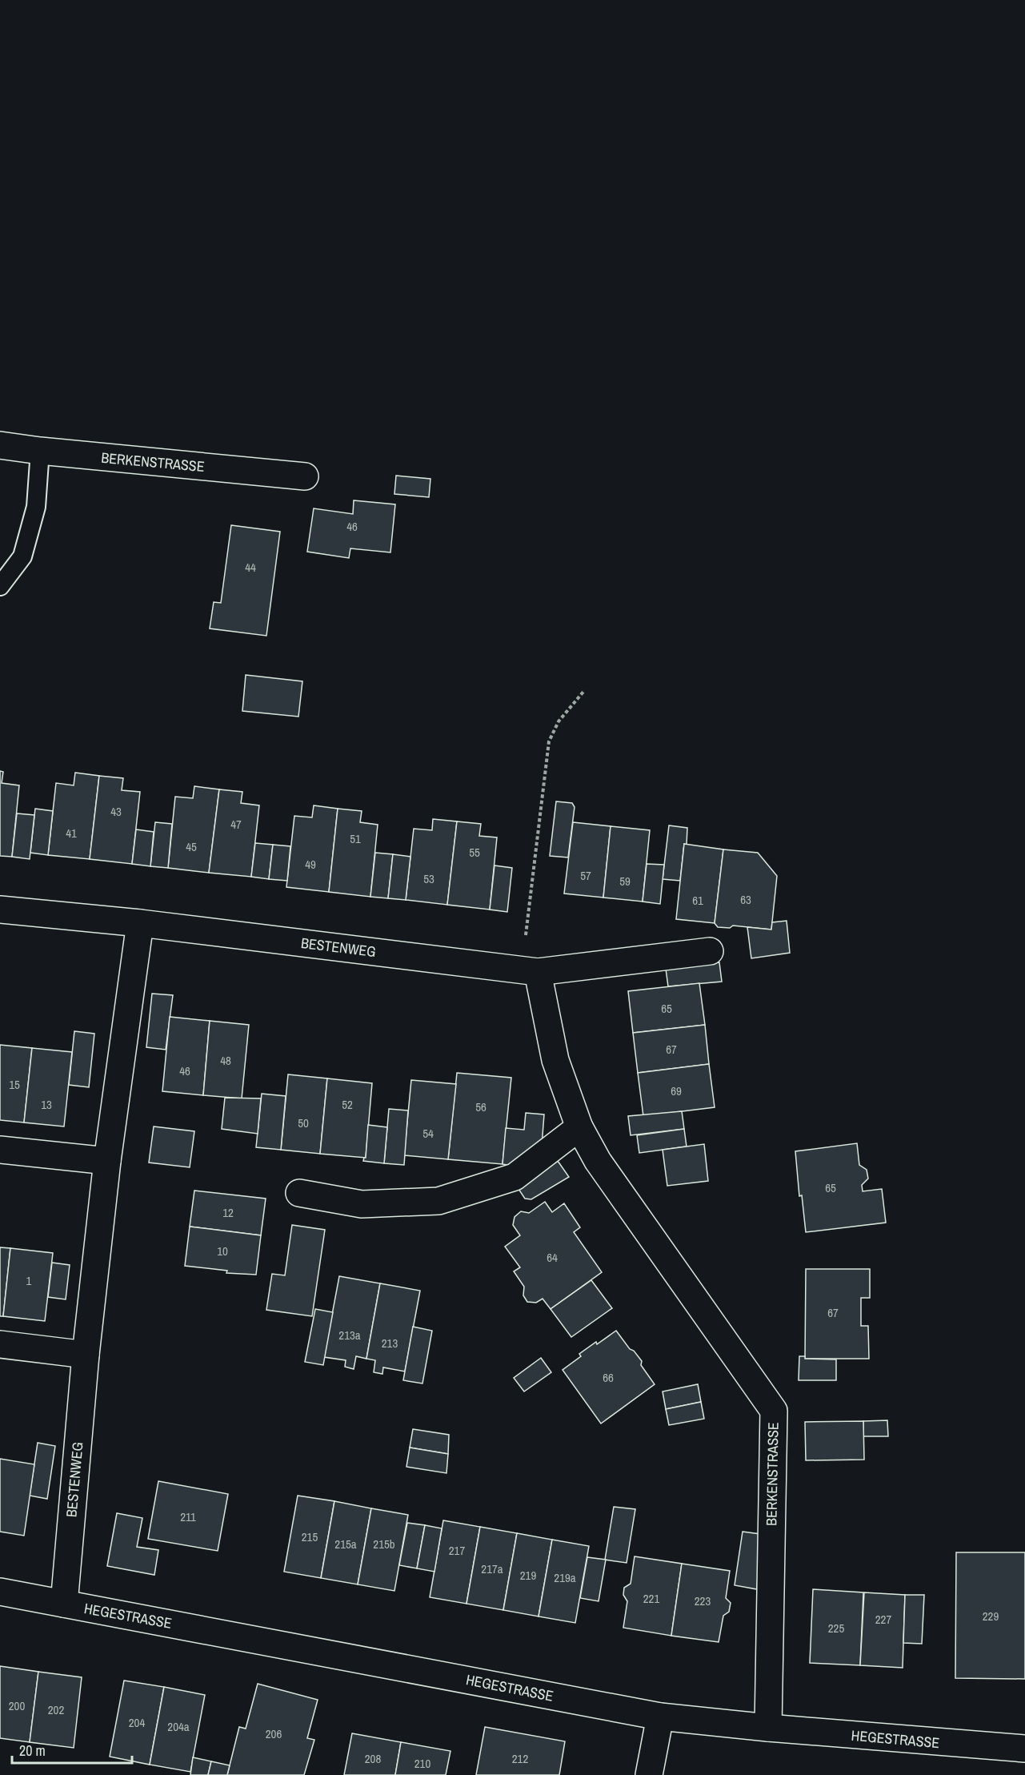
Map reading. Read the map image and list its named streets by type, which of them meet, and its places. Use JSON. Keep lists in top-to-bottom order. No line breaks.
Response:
{"streets":{"street":["BERKENSTRASSE","BESTENWEG","HEGESTRASSE"]},"crossings":[["BERKENSTRASSE","HEGESTRASSE"],["BESTENWEG","HEGESTRASSE"]],"house_numbers":["46","44","43","47","41","51","45","55","49","57","53","59","63","61","65","67","48","46","15","69","13","52","56","50","54","65","12","10","64","1","67","213a","213","66","211","215","215a","215b","217","217a","219","219a","221","223","229","227","225","200","202","204","204a","206","208","212","210"],"scale_bar":"20 m"}
